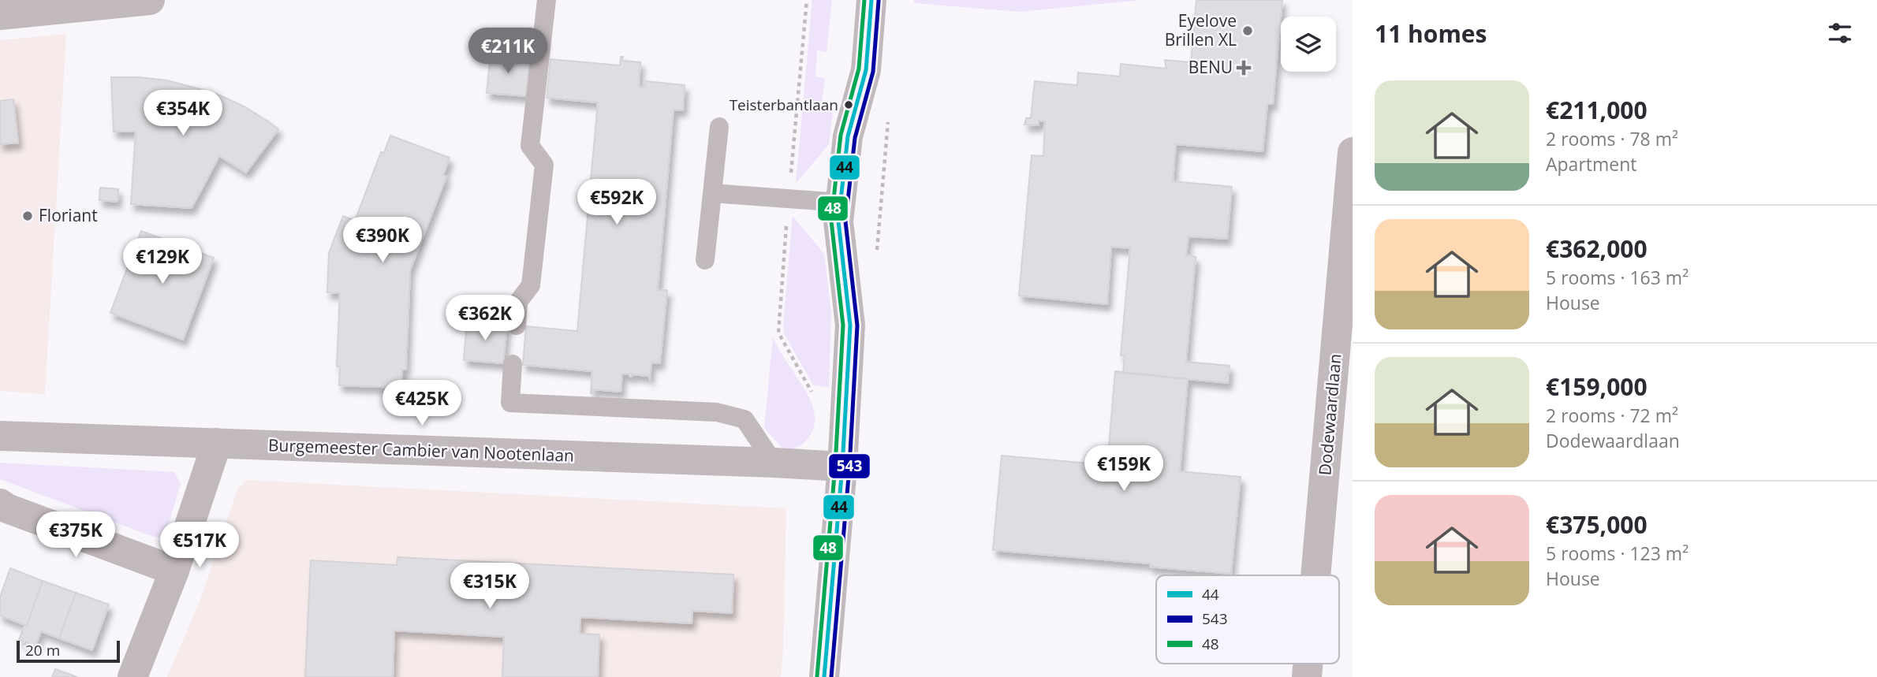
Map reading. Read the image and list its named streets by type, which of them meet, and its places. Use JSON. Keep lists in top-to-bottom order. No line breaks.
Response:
{"streets":{"street":["Dodewaardlaan","Burgemeester Cambier van Nootenlaan"]},"places":{"other":["Eyelove Brillen XL","Teisterbantlaan","Floriant"],"health":["BENU"]},"lines":["transit line 44","transit line 48","transit line 543"],"legend":["44","543","48"],"scale_bar":"20 m","page":{"heading":"11 homes","price":["€211K","€354K","€592K","€390K","€129K","€362K","€425K","€159K","€375K","€517K","€315K"],"list":[{"name":"€211,000","note":"2 rooms · 78 m² · Apartment"},{"name":"€362,000","note":"5 rooms · 163 m² · House"},{"name":"€159,000","note":"2 rooms · 72 m² · Dodewaardlaan"},{"name":"€375,000","note":"5 rooms · 123 m² · House"}],"scale":"20 m"}}
